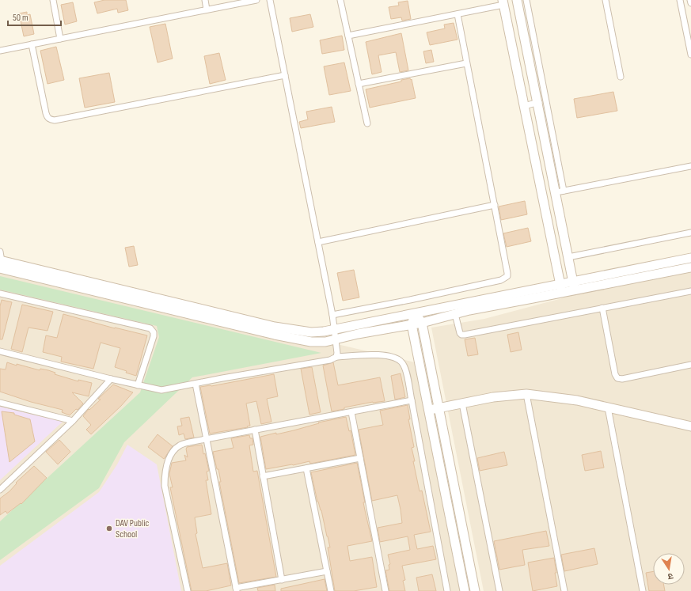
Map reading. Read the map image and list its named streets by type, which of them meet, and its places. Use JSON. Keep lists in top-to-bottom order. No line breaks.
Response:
{"places":["DAV Public School"],"scale_bar":"50 m","north":"bottom"}
